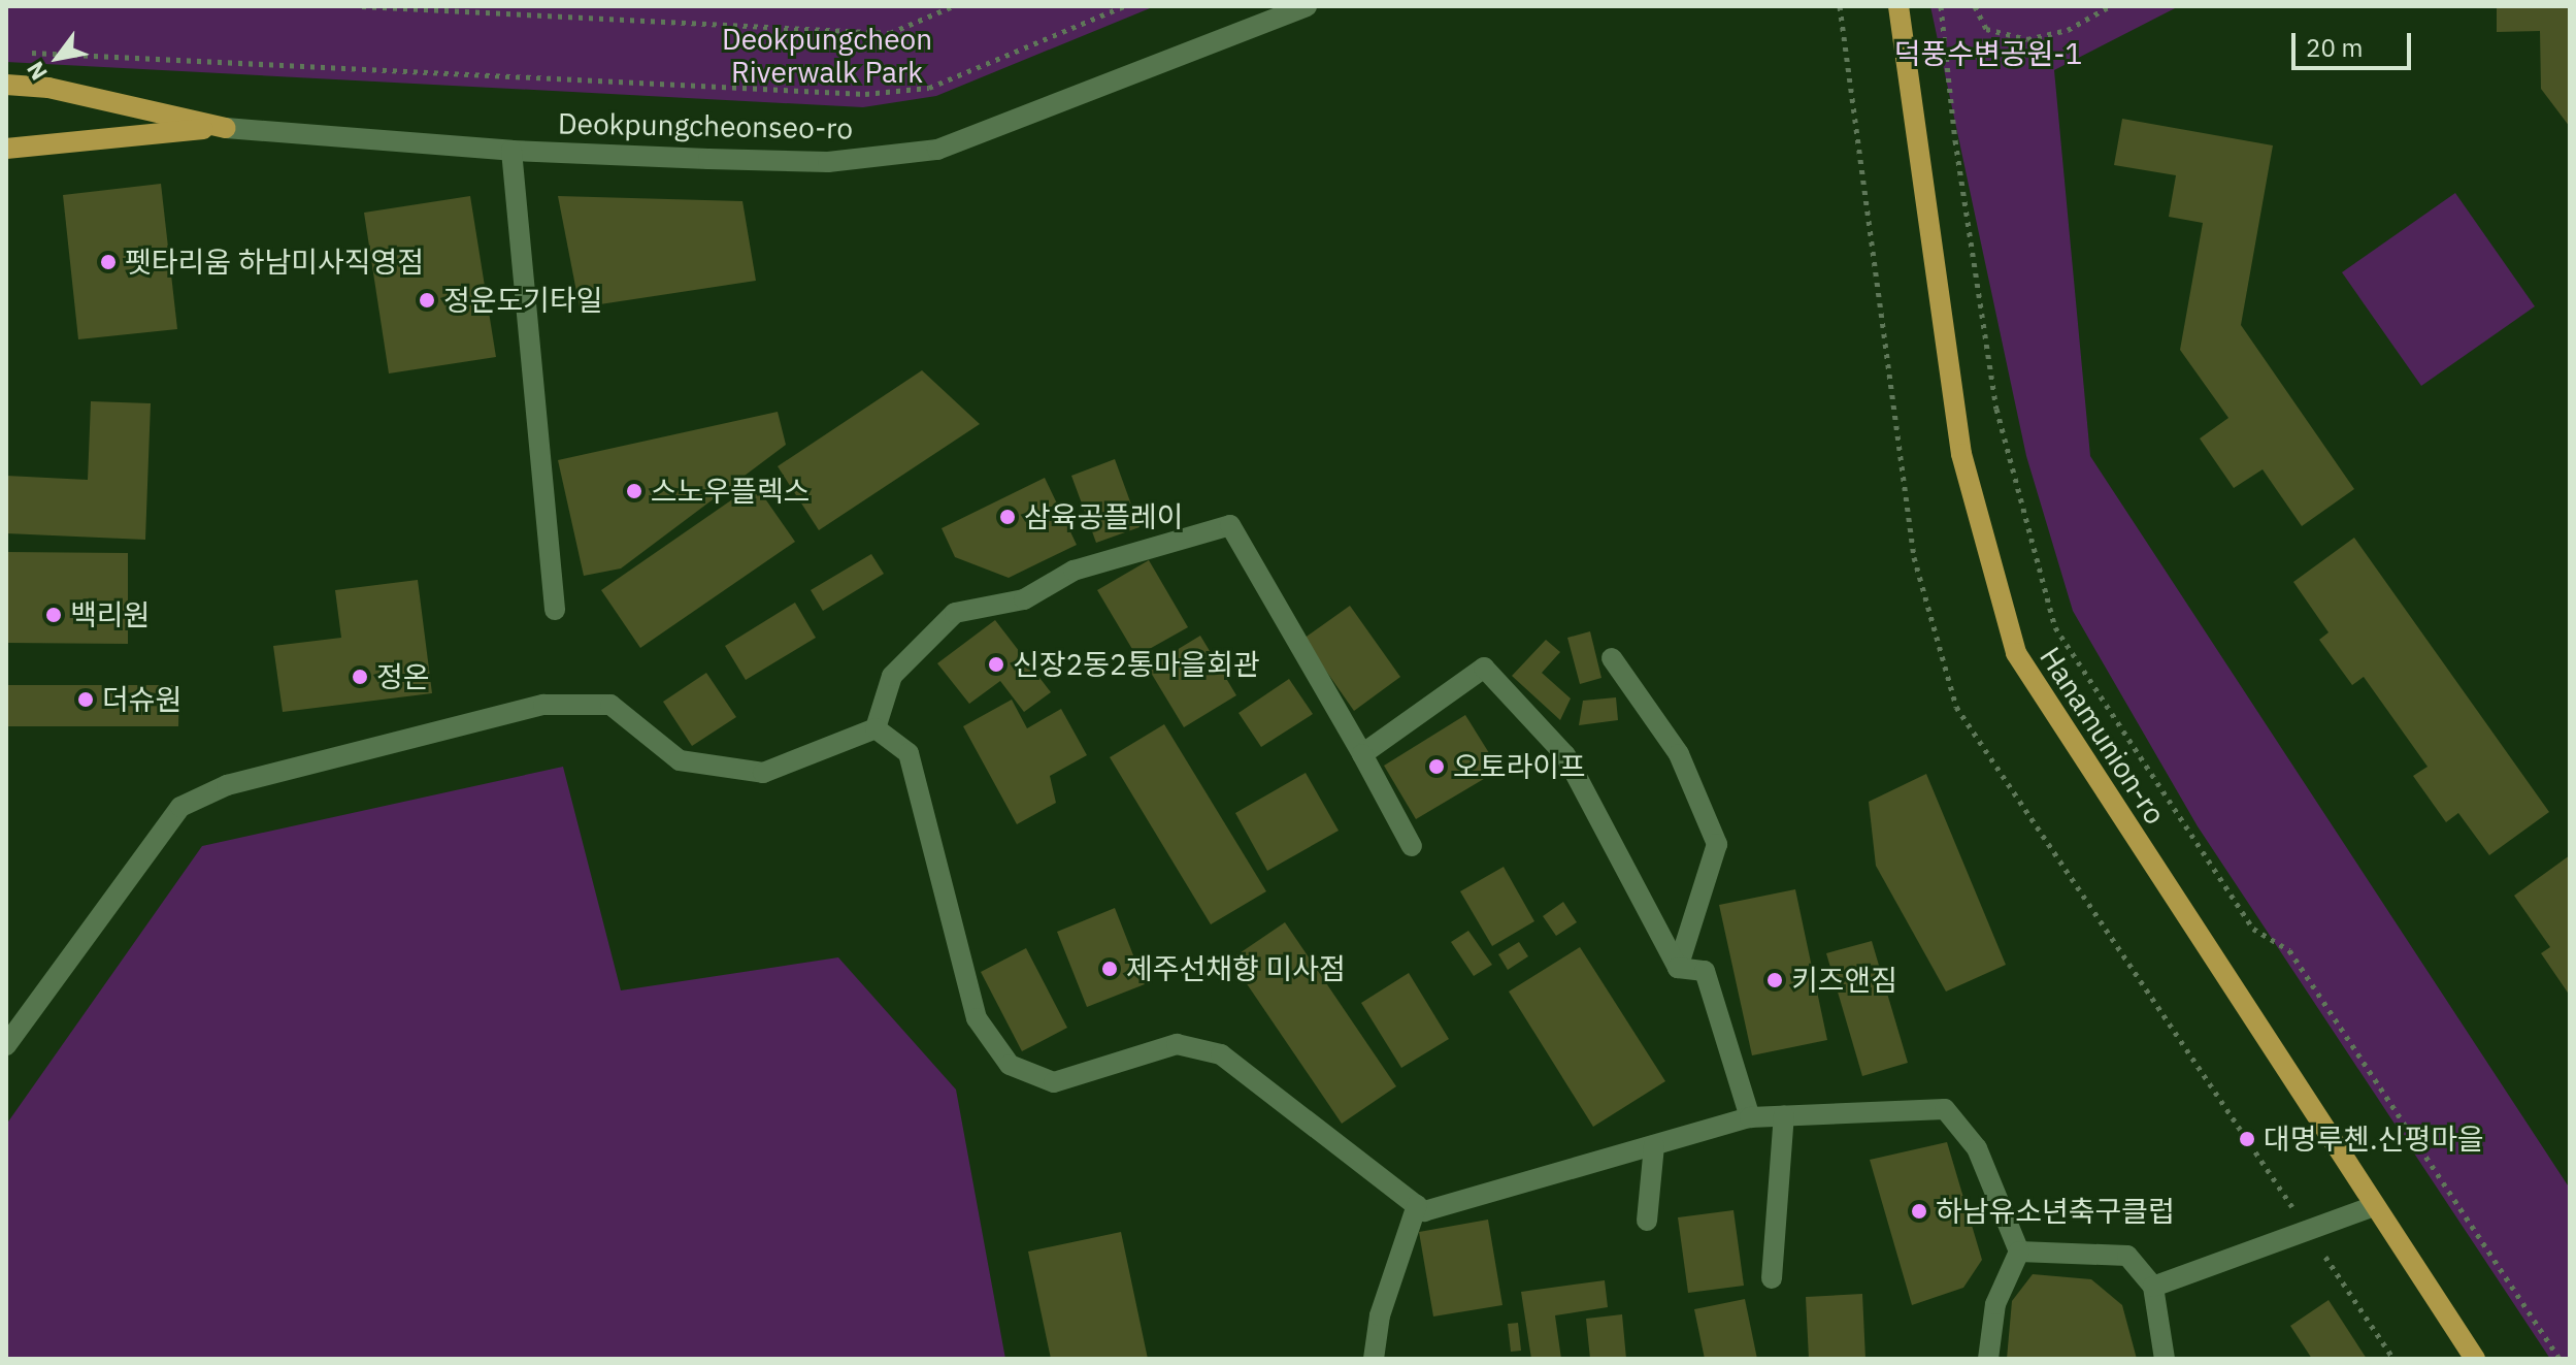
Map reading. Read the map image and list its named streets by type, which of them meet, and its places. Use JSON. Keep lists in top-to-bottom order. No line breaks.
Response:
{"streets":{"main road":["Hanamunion-ro"],"street":["Deokpungcheonseo-ro"]},"parks":["Deokpungcheon Riverwalk Park","덕풍수변공원-1"],"places":["펫타리움 하남미사직영점","정운도기타일","스노우플렉스","삼육공플레이","백리원","신장2동2통마을회관","정온","더슈원","오토라이프","제주선채향 미사점","키즈앤짐","대명루첸.신평마을","하남유소년축구클럽"],"scale_bar":"20 m","north":"bottom left"}
